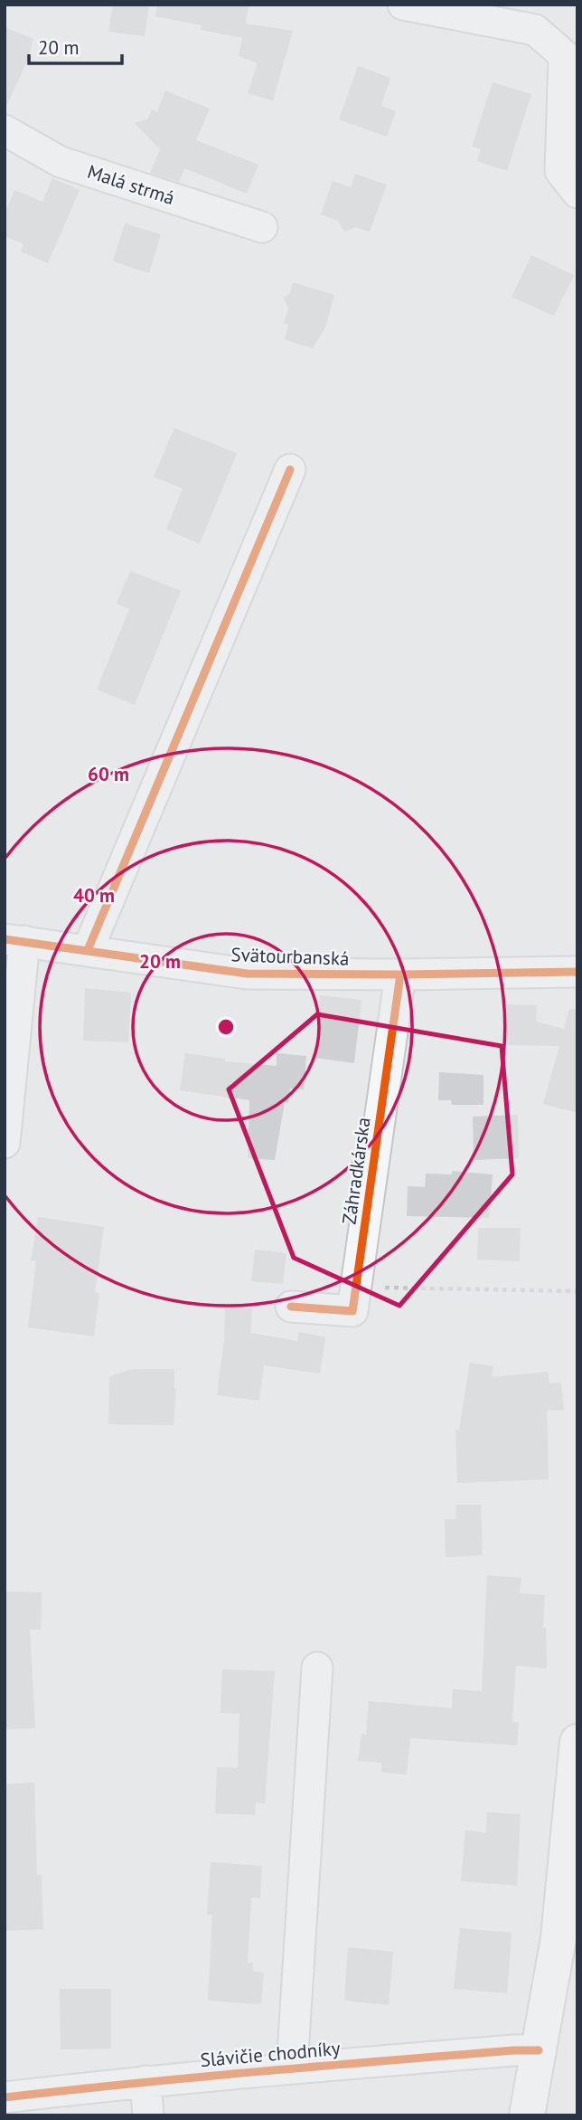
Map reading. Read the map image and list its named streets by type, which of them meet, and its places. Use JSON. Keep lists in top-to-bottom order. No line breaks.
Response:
{"streets":{"street":["Malá strmá","Svätourbanská","Záhradkárska","Slávičie chodníky"]},"crossings":[["Svätourbanská","Záhradkárska"]],"scale_bar":"20 m","rings":["60 m","40 m","20 m"]}
